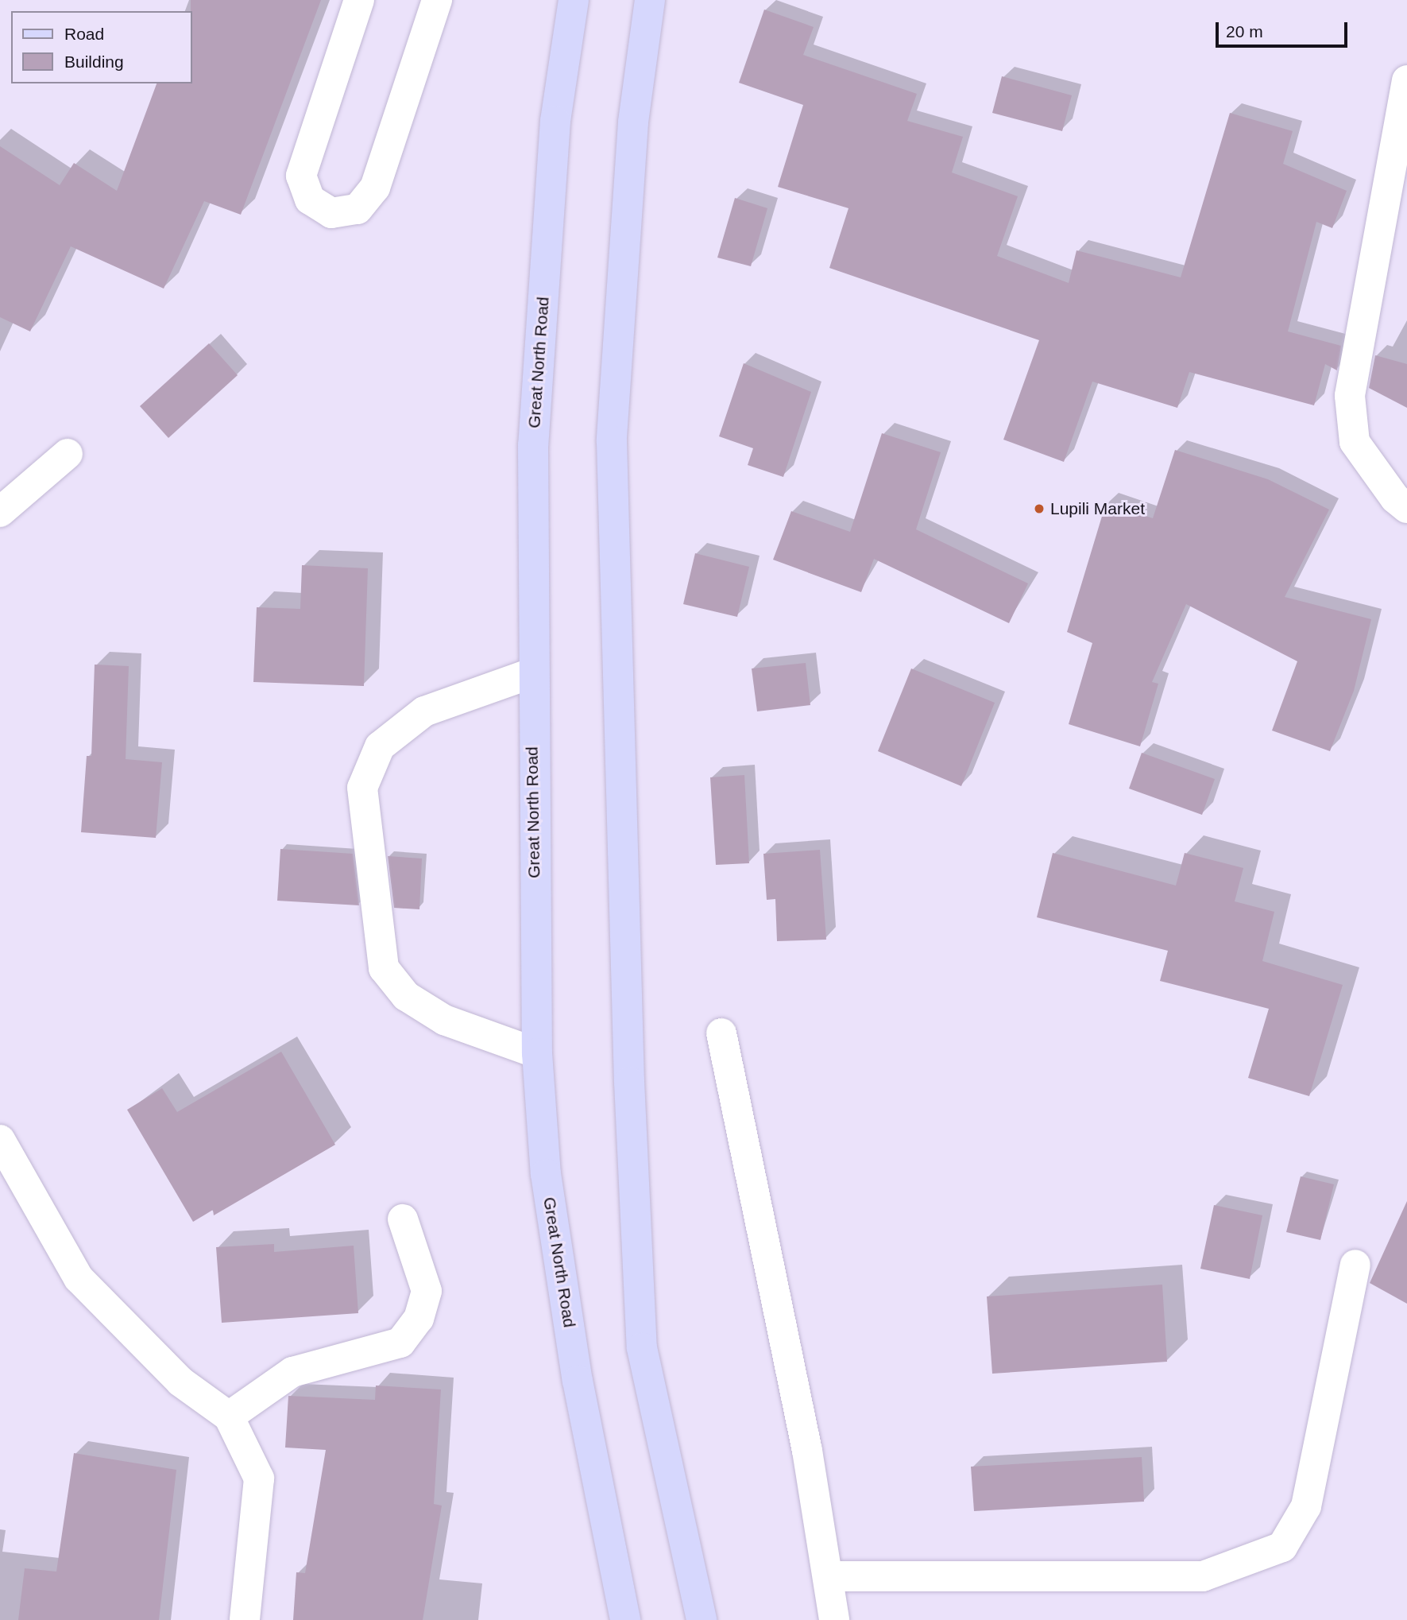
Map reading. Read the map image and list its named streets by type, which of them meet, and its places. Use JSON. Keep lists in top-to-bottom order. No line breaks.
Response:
{"streets":{"main road":["Great North Road"]},"places":["Lupili Market"],"legend":["Road","Building"],"scale_bar":"20 m"}
